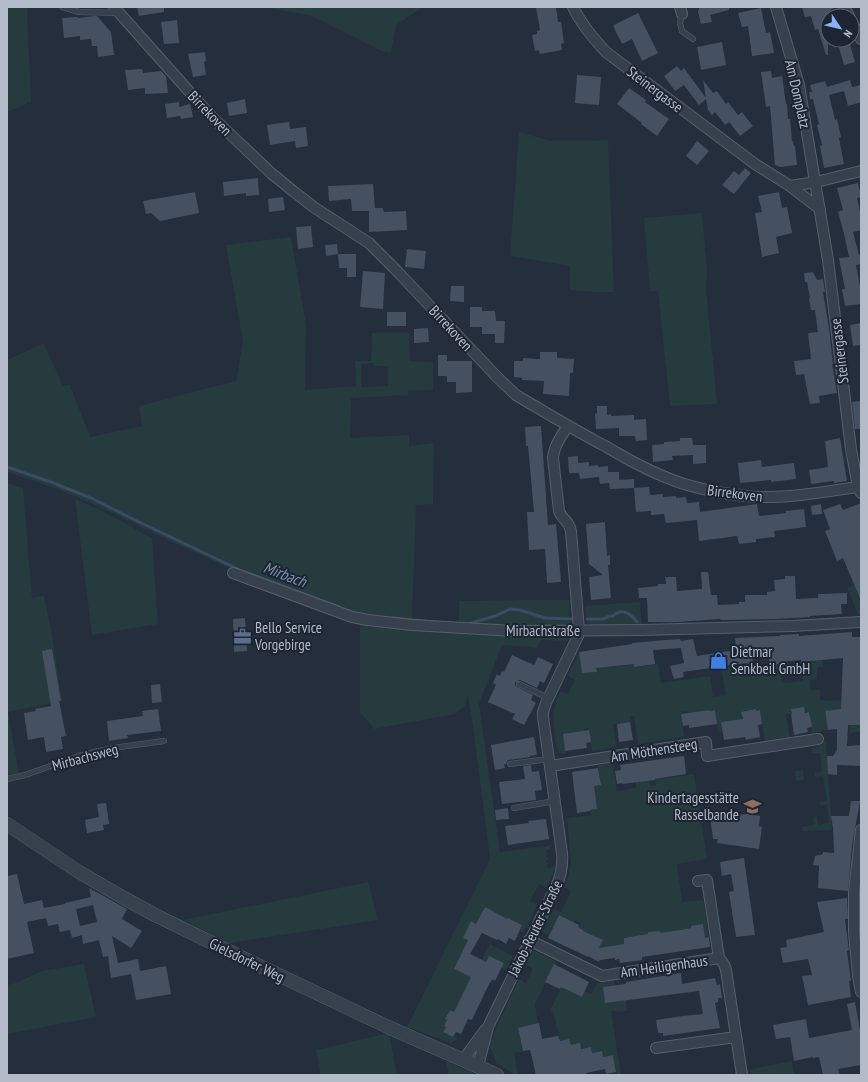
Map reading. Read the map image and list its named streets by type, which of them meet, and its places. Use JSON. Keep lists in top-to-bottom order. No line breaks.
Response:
{"streets":{"street":["Steinergasse","Am Domplatz","Birrekoven","Mirbachstraße","Am Möthensteeg","Jakob-Reuter-Straße","Gielsdorfer Weg","Am Heiligenhaus"],"lane":["Mirbachsweg"]},"crossings":[["Steinergasse","Am Domplatz"],["Steinergasse","Birrekoven"],["Birrekoven","Jakob-Reuter-Straße"],["Mirbachstraße","Jakob-Reuter-Straße"],["Am Möthensteeg","Jakob-Reuter-Straße"],["Jakob-Reuter-Straße","Gielsdorfer Weg"],["Jakob-Reuter-Straße","Am Heiligenhaus"]],"water":["Mirbach"],"places":{"office":["Bello Service Vorgebirge"],"shop":["Dietmar Senkbeil GmbH"],"school or university":["Kindertagesstätte Rasselbande"]},"north":"bottom right"}
